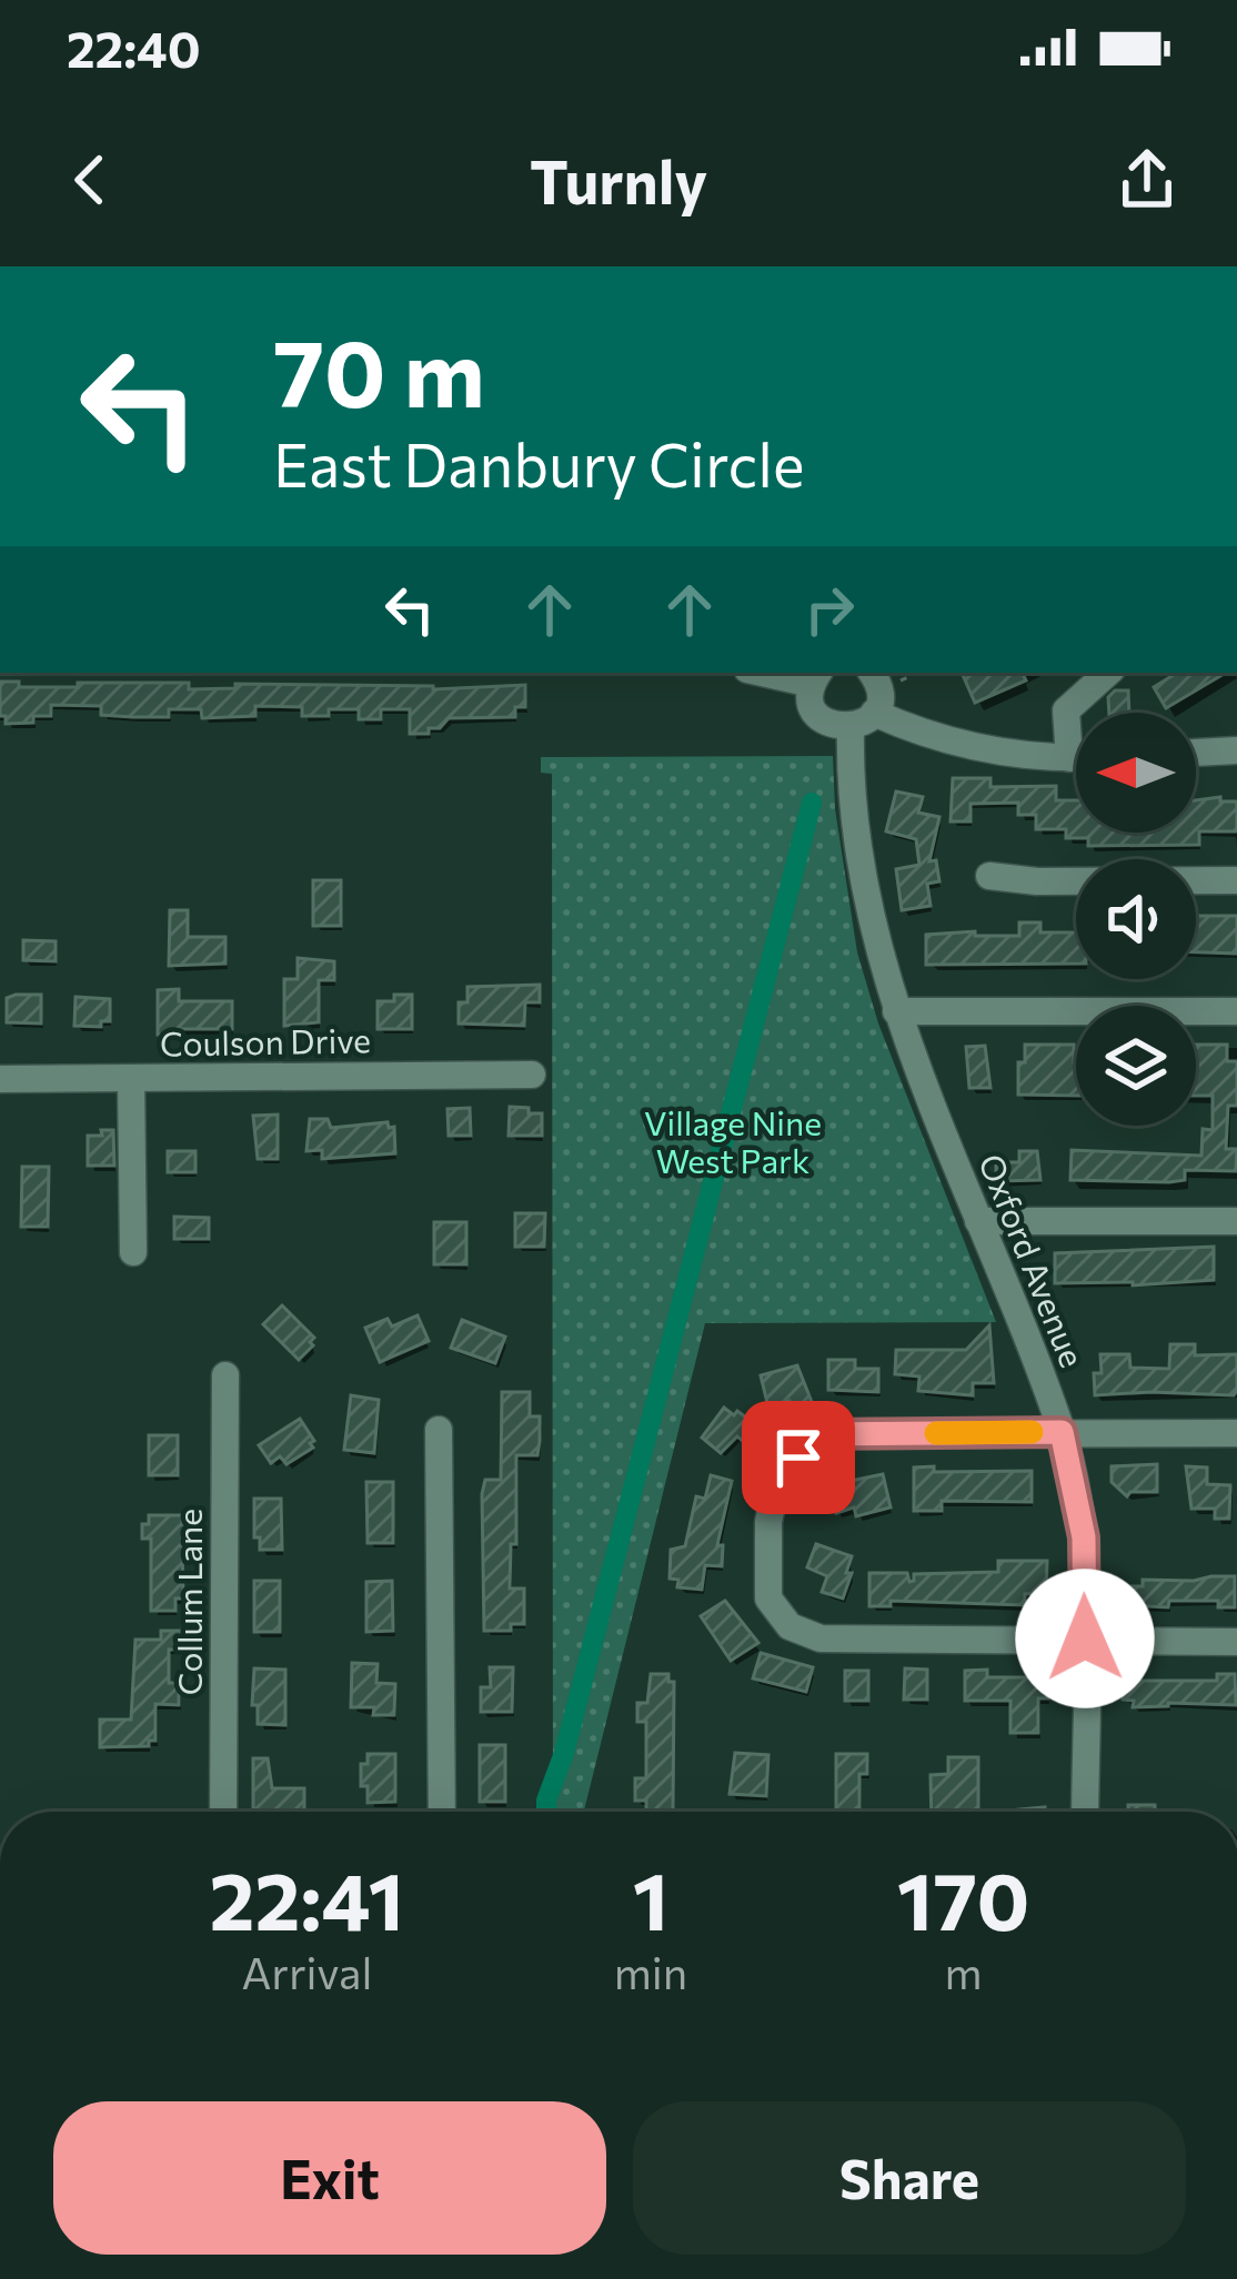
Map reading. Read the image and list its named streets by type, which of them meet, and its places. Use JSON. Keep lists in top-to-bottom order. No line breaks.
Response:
{"streets":{"street":["Coulson Drive","Oxford Avenue","Collum Lane"]},"parks":["Village Nine West Park"],"north":"left","page":{"status":"22:40","header":"Turnly","turn":["70 m","East Danbury Circle"],"eta":["22:41","Arrival","1","min","170","m"],"buttons":["Exit","Share"]}}
